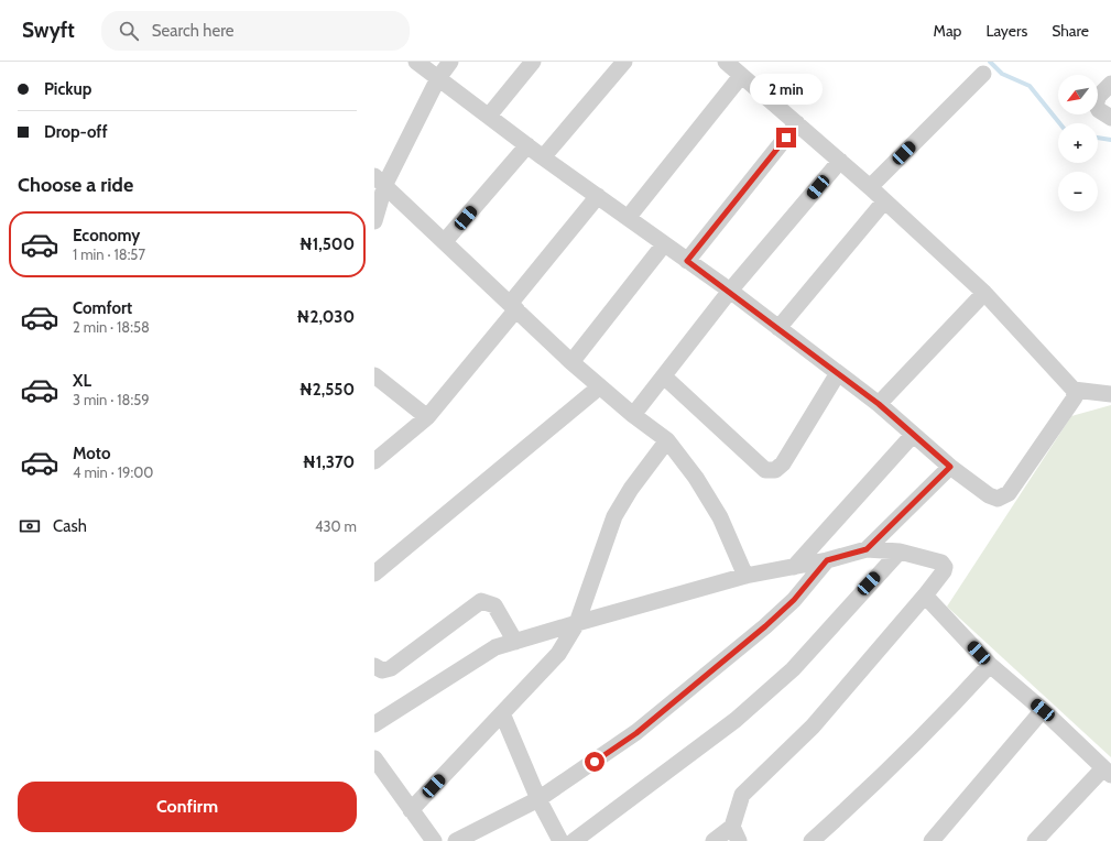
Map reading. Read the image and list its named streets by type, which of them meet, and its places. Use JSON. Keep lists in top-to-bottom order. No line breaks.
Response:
{"north":"bottom left","page":{"header":"Swyft","search":"Search here","nav":["Map","Layers","Share"],"banner":["Pickup","Drop-off"],"bubble":"2 min","map_buttons":["+","−"],"heading":"Choose a ride","list":[{"name":"Economy","note":"1 min · 18:57","value":"₦1,500"},{"name":"Comfort","note":"2 min · 18:58","value":"₦2,030"},{"name":"XL","note":"3 min · 18:59","value":"₦2,550"},{"name":"Moto","note":"4 min · 19:00","value":"₦1,370"}],"pay":["Cash","430 m"],"buttons":"Confirm"}}
